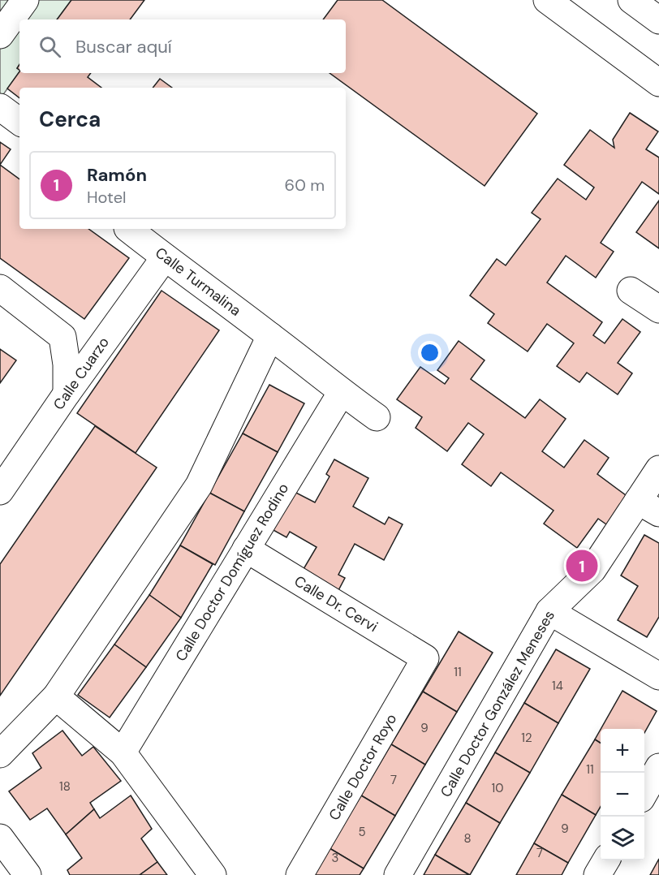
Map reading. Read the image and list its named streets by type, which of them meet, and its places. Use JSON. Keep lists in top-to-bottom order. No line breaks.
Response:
{"streets":{"street":["Calle Turmalina","Calle Cuarzo","Calle Doctor Domíguez Rodino","Calle Dr. Cervi","Calle Doctor González Meneses","Calle Doctor Royo"]},"crossings":[["Calle Turmalina","Calle Cuarzo"],["Calle Turmalina","Calle Doctor Domíguez Rodino"],["Calle Doctor Domíguez Rodino","Calle Dr. Cervi"],["Calle Dr. Cervi","Calle Doctor Royo"]],"house_numbers":["11","14","9","12","11","7","18","10","9","5","8","7","3"],"page":{"search":"Buscar aquí","heading":"Cerca","list":[{"mark":"1","name":"Ramón","note":"Hotel","value":"60 m"}],"pins":"1","map_buttons":["+","−"]}}
